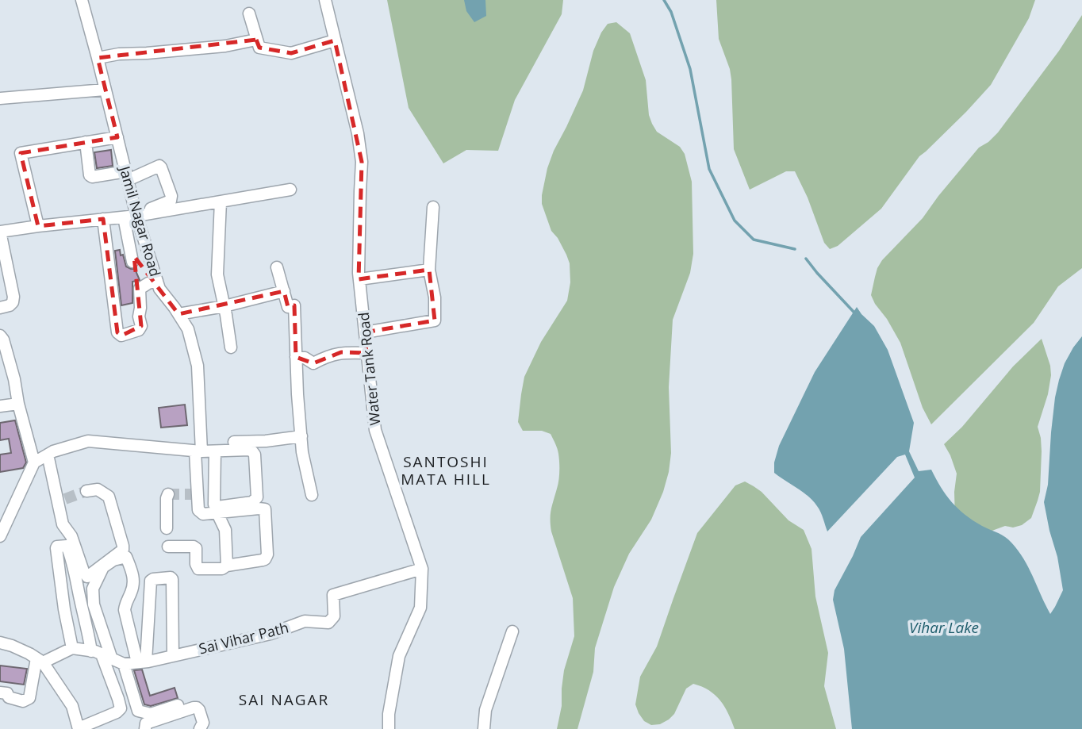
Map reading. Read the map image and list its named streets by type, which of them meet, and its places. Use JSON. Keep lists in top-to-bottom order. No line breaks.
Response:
{"streets":{"street":["Jamil Nagar Road","Water Tank Road","Sai Vihar Path"]},"crossings":[["Water Tank Road","Sai Vihar Path"]],"districts":["SANTOSHI MATA HILL","SAI NAGAR"],"water":["Vihar Lake"]}
